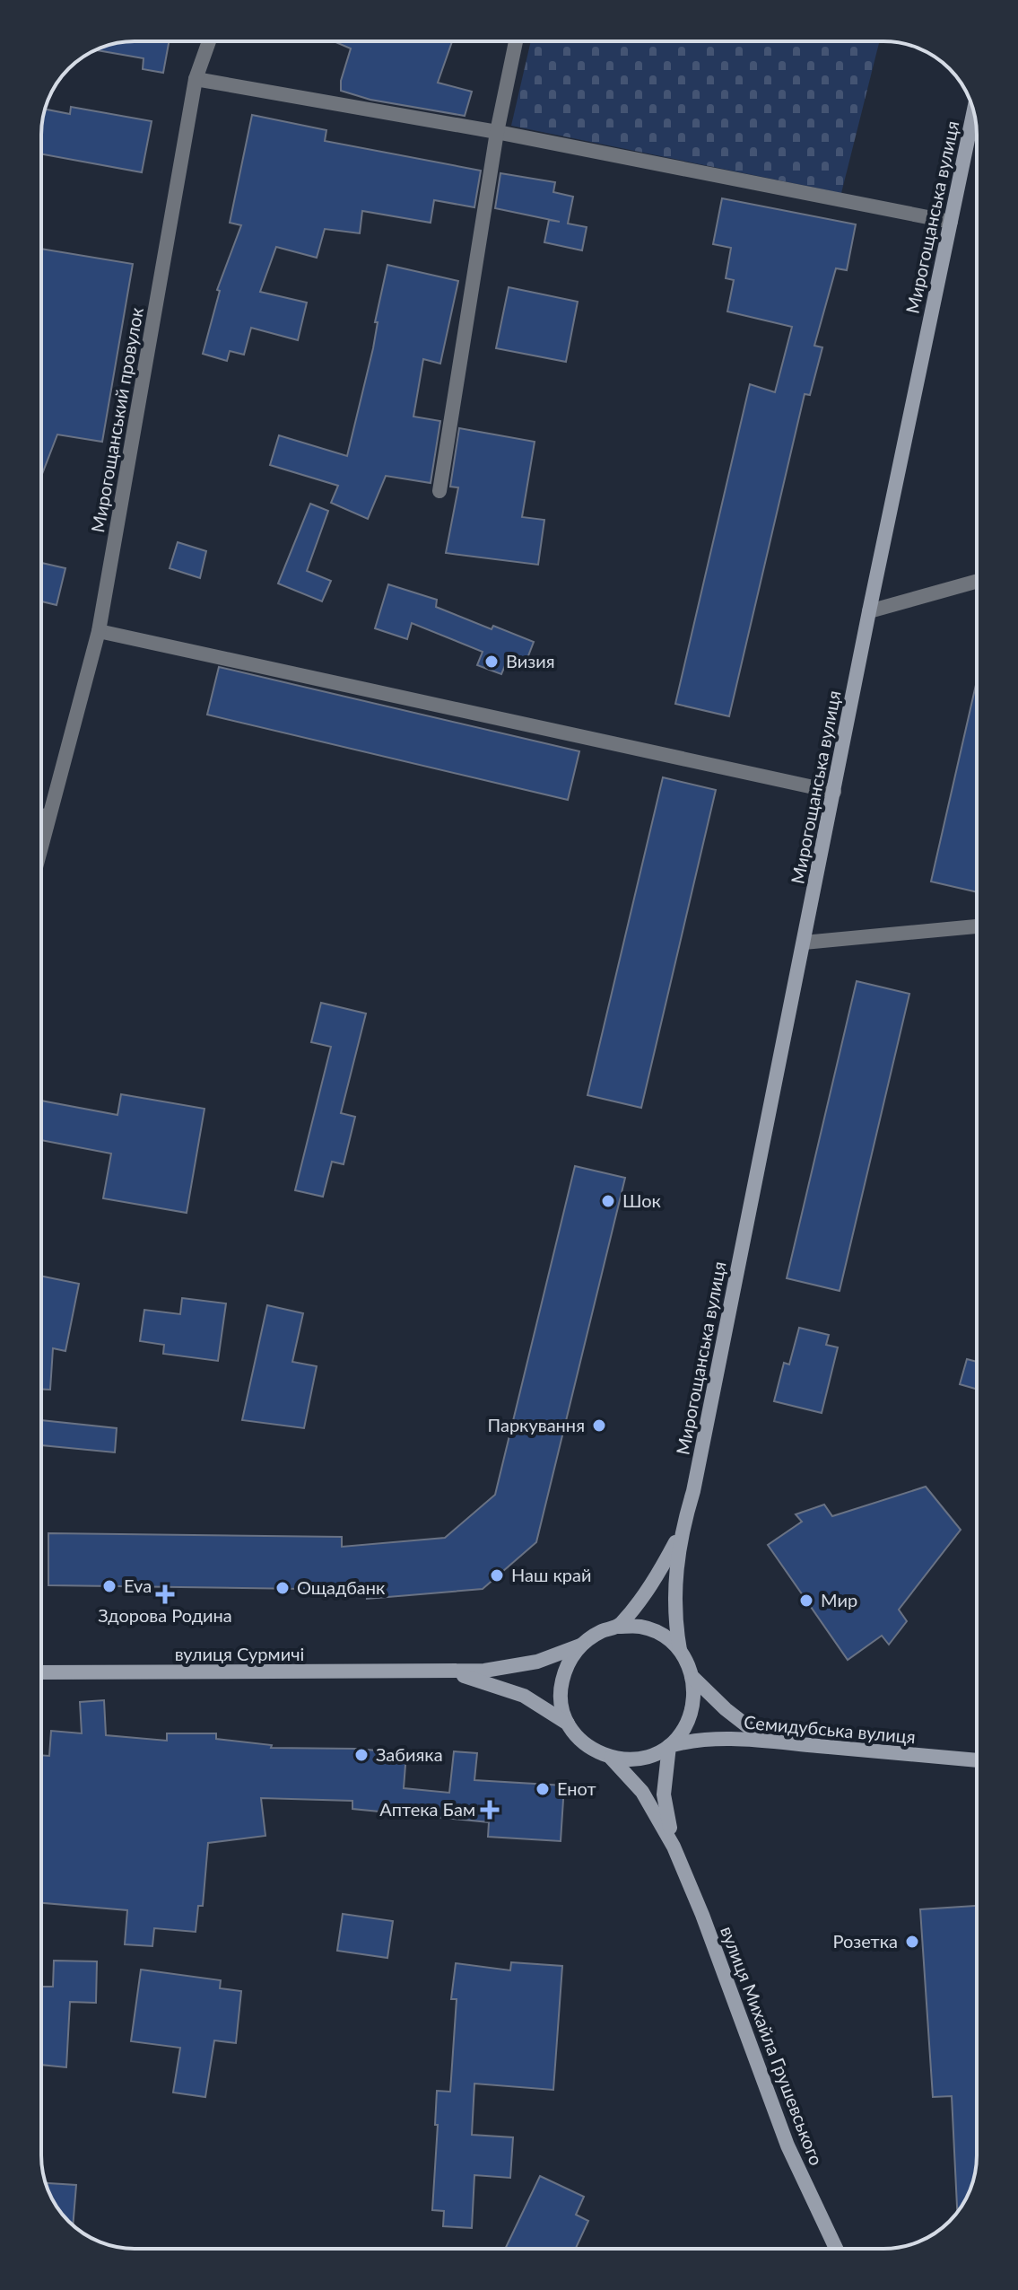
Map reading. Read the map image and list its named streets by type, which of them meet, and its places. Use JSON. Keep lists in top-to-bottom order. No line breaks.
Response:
{"streets":{"main road":["Мирогощанська вулиця","вулиця Сурмичі","Семидубська вулиця","вулиця Михайла Грушевського"],"street":["Мирогощанський провулок"]},"crossings":[["Семидубська вулиця","вулиця Михайла Грушевського"]],"places":{"other":["Визия","Шок","Паркування","Наш край","Eva","Ощадбанк","Мир","Забияка","Енот","Розетка"],"health":["Здорова Родина","Аптека Бам"]}}
